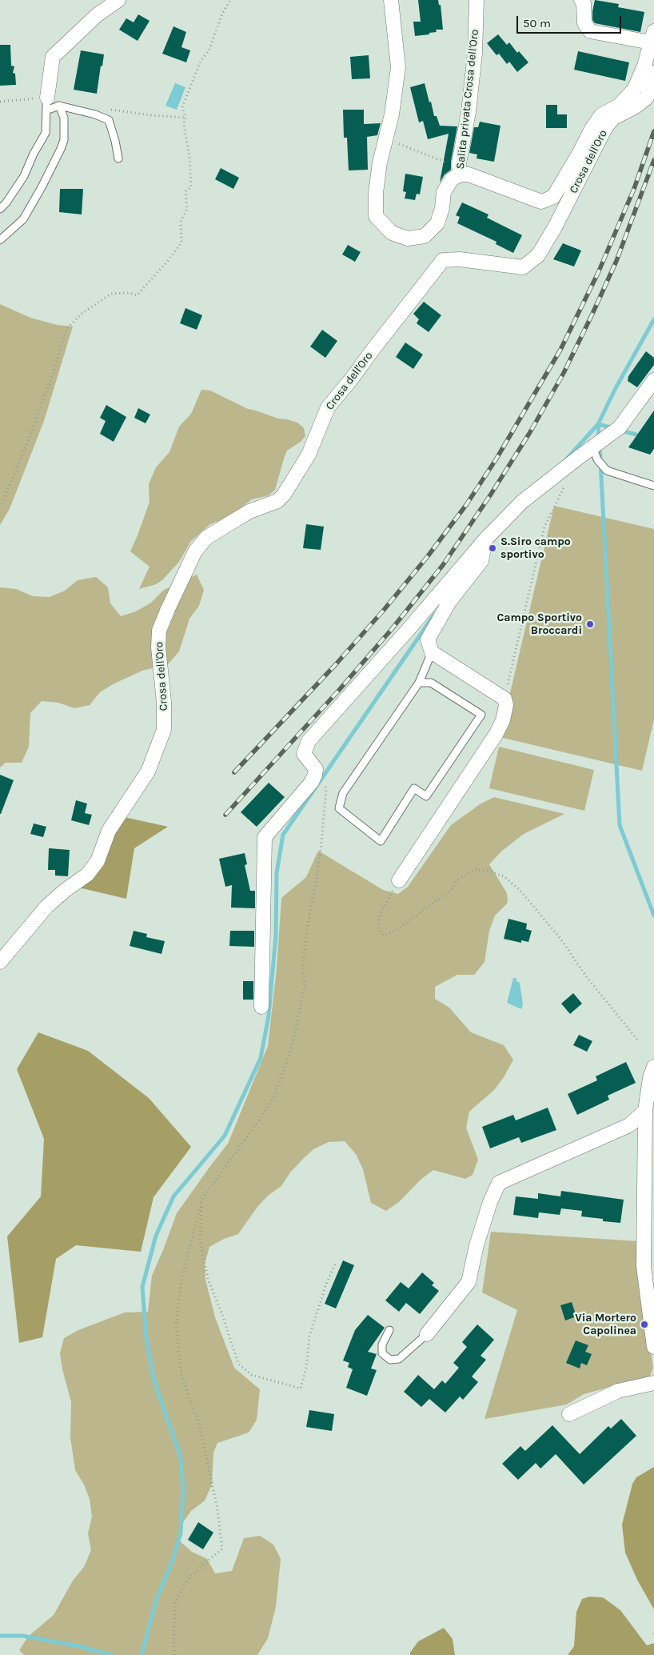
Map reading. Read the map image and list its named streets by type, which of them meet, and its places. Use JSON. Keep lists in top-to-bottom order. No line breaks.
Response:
{"streets":{"street":["Salita privata Crosa dell'Oro","Crosa dell'Oro"]},"places":["S.Siro campo sportivo","Campo Sportivo Broccardi","Via Mortero Capolinea"],"scale_bar":"50 m"}
